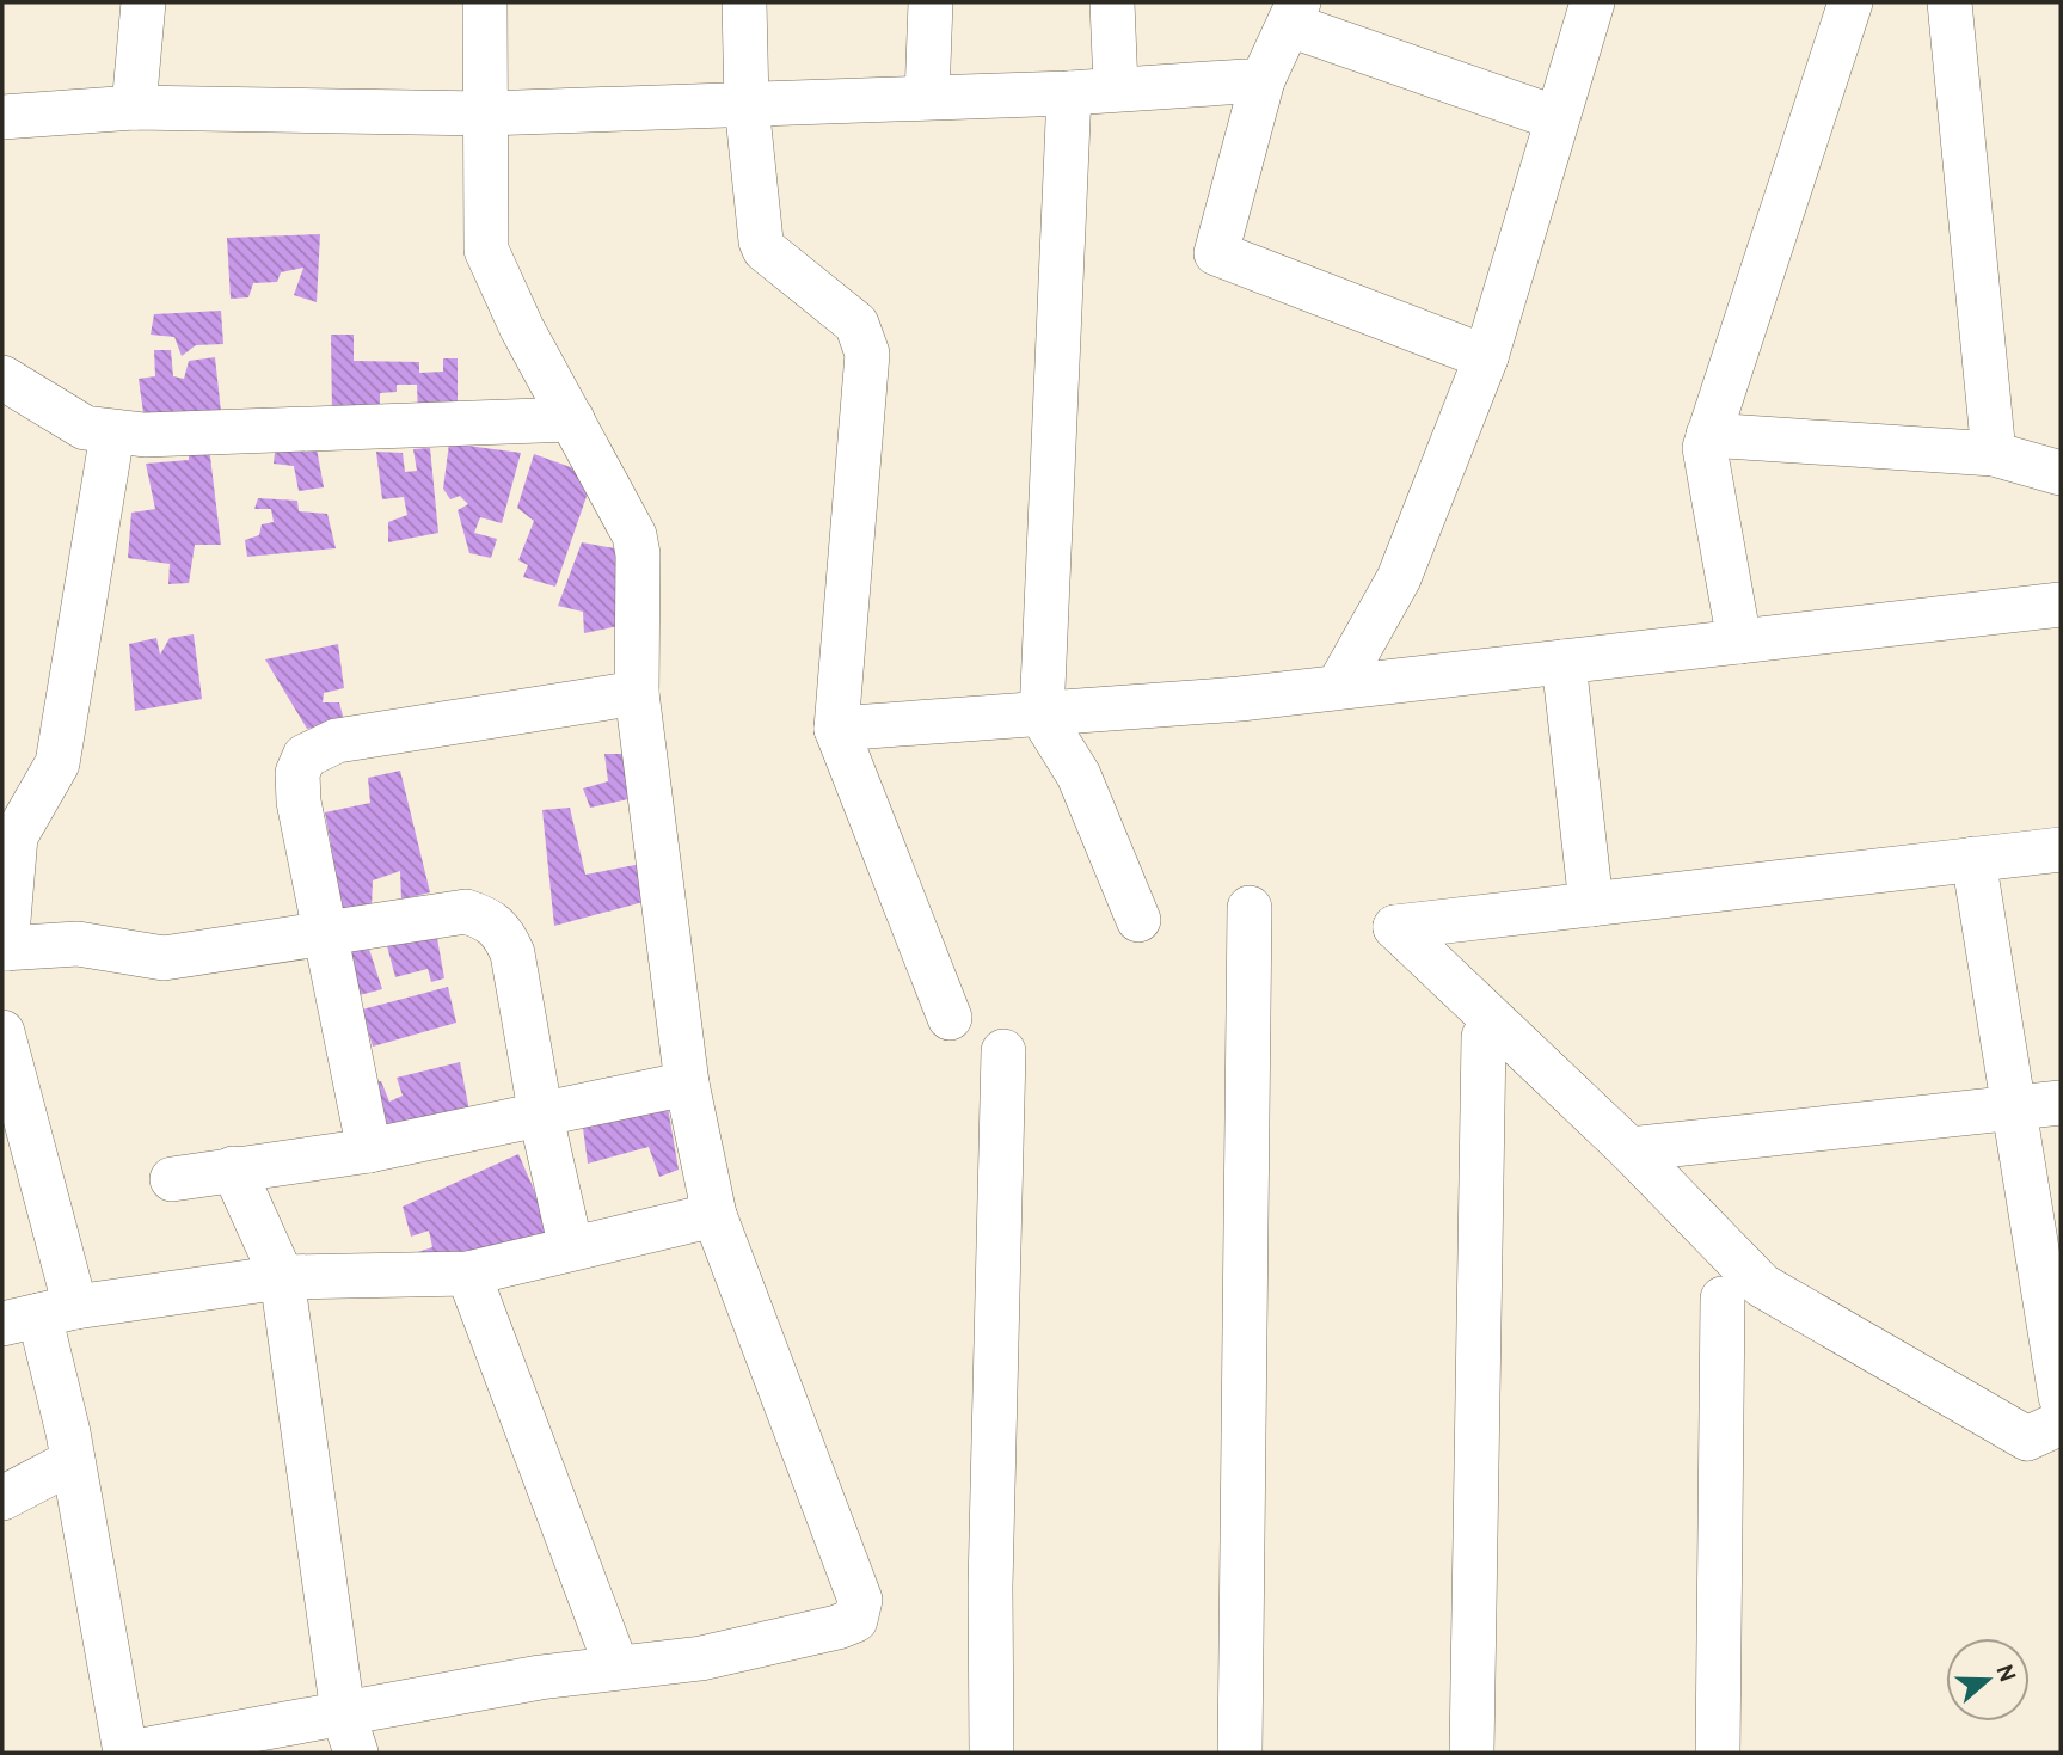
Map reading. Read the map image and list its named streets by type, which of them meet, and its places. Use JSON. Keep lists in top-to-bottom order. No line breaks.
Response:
{"north":"right"}
